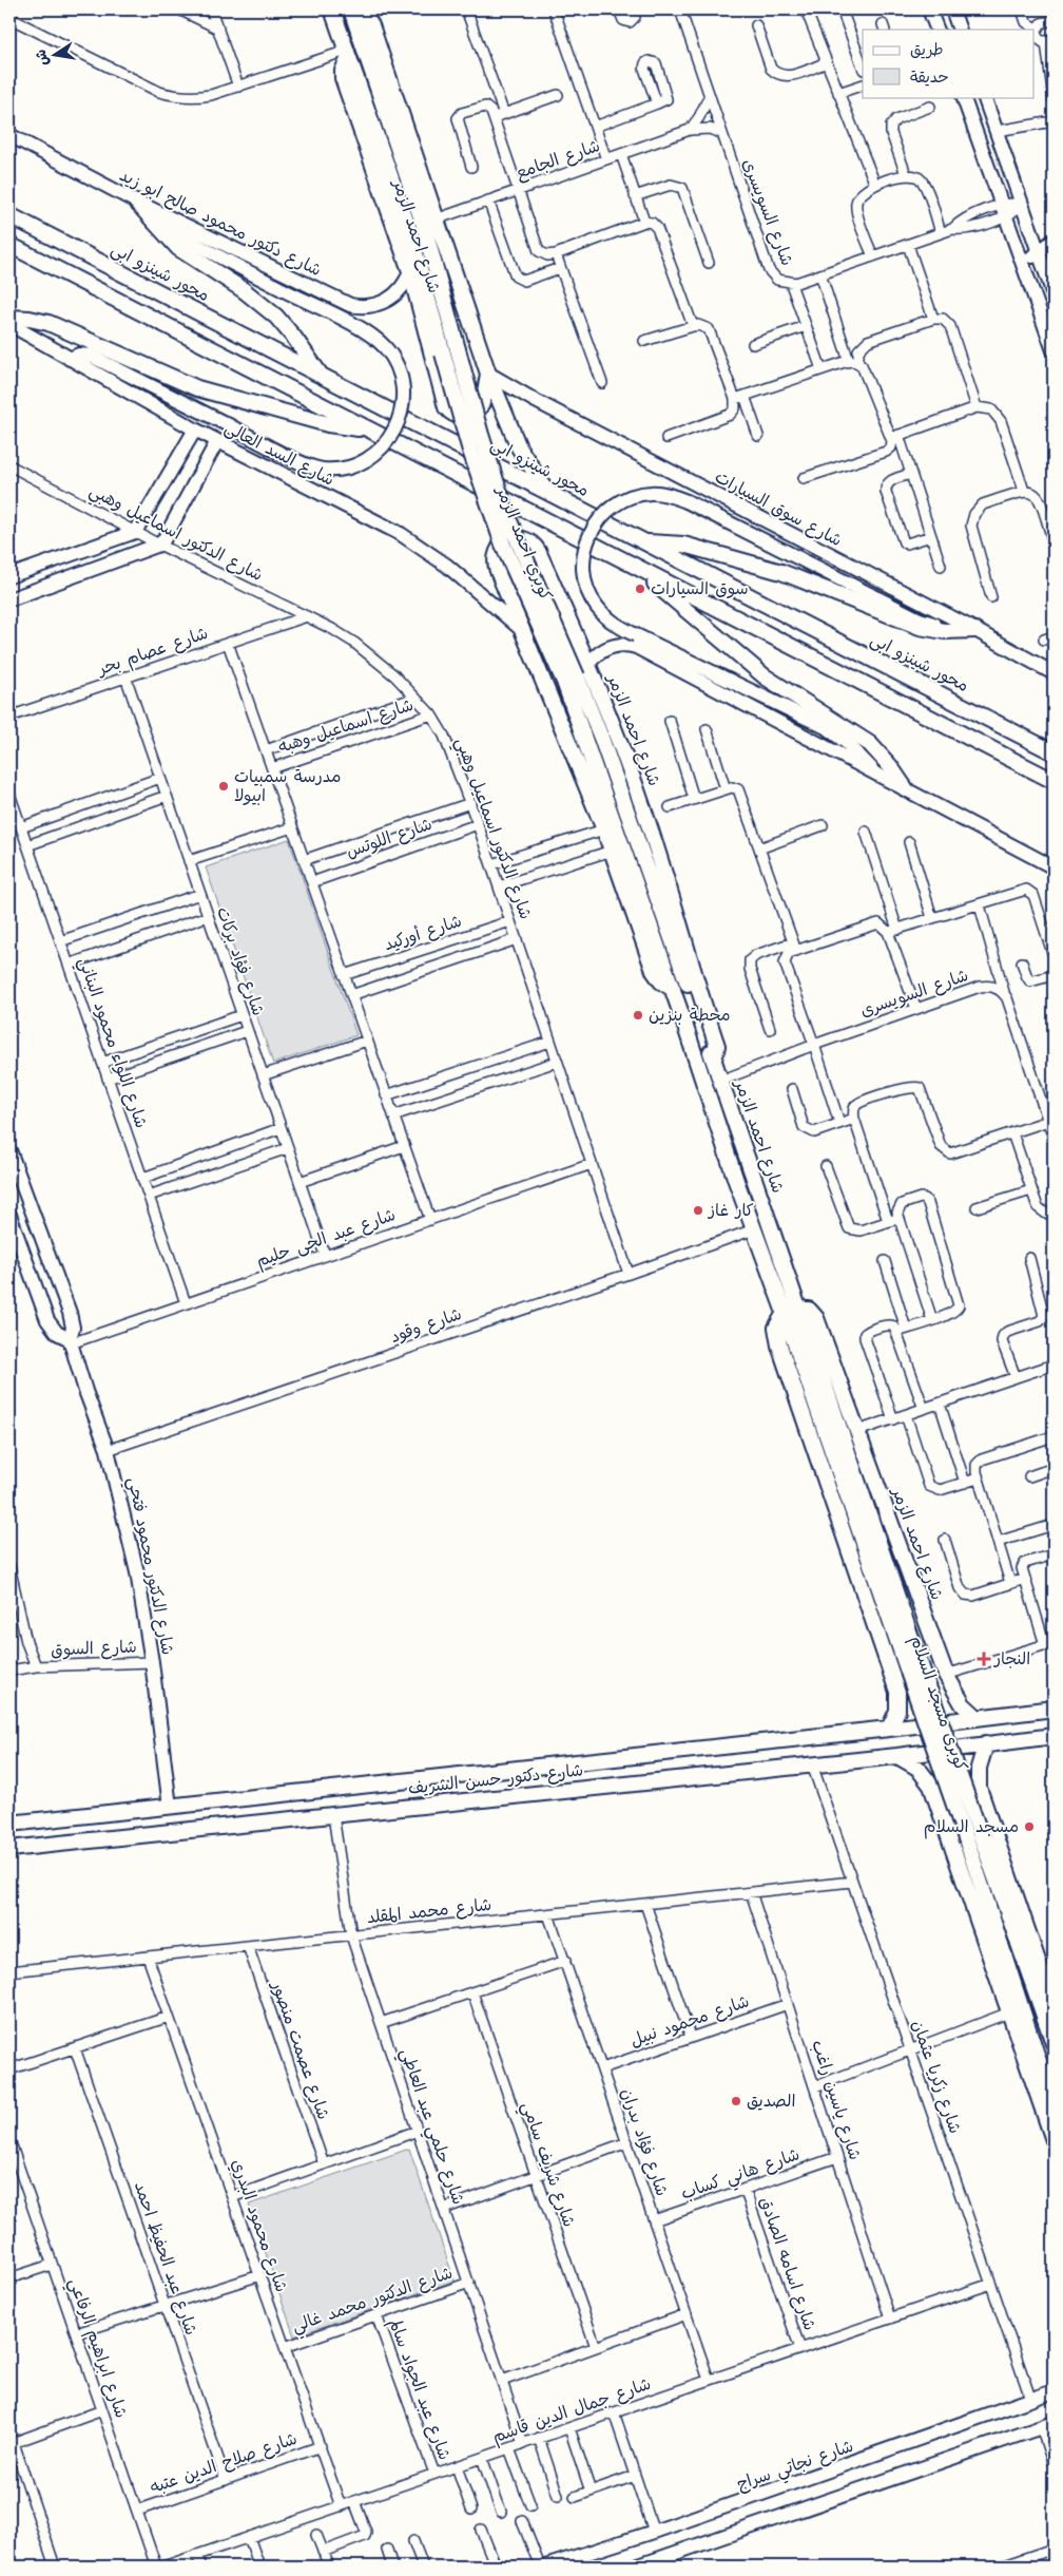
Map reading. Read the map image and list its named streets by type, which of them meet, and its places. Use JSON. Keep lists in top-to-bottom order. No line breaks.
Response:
{"streets":{"main road":["شارع احمد الزمر","محور شينزو ابى","كوبري احمد الزمر","كوبرى مسجد السلام","شارع دكتور حسن الشريف"],"street":["شارع الجامع","شارع السويسرى","شارع دكتور محمود صالح ابو زيد","شارع السد العالى","شارع سوق السيارات","شارع الدكتور اسماعيل وهبي","شارع عصام بحر","شارع اسماعيل وهبه","شارع اللوتس","شارع أوركيد","شارع فؤاد بركات","شارع اللواء محمود البناني","شارع عبد الحى حليم","شارع وقود","شارع الدكتور محمود فتحي","شارع السوق","شارع محمد المقلد","شارع محمود نبيل","شارع عصمت منصور","شارع زكريا عثمان","شارع ياسين راغب","شارع حلمي عبد العاطي","شارع فؤاد بدران","شارع شريف سامي","شارع هاني كساب","شارع محمود البدري","شارع عبد الحفيظ احمد","شارع اسامه الصادق","شارع الدكتور محمد غالي","شارع ابراهيم الرفاعي","شارع عبد الجواد سالم","شارع جمال الدين قاسم","شارع صلاح الدين عتبه","شارع نجاتي سراج"]},"crossings":[["شارع الجامع","شارع السويسرى"],["شارع الجامع","شارع احمد الزمر"],["شارع السويسرى","شارع احمد الزمر"],["شارع دكتور محمود صالح ابو زيد","شارع احمد الزمر"],["شارع احمد الزمر","محور شينزو ابى"],["شارع احمد الزمر","شارع السد العالى"],["شارع احمد الزمر","شارع سوق السيارات"],["شارع احمد الزمر","كوبري احمد الزمر"],["شارع احمد الزمر","شارع وقود"],["شارع احمد الزمر","كوبرى مسجد السلام"],["شارع احمد الزمر","شارع دكتور حسن الشريف"],["شارع الدكتور اسماعيل وهبي","شارع عصام بحر"],["شارع الدكتور اسماعيل وهبي","شارع اسماعيل وهبه"],["شارع الدكتور اسماعيل وهبي","شارع اللوتس"],["شارع الدكتور اسماعيل وهبي","شارع أوركيد"],["شارع الدكتور اسماعيل وهبي","شارع عبد الحى حليم"],["شارع الدكتور اسماعيل وهبي","شارع وقود"],["شارع عصام بحر","شارع فؤاد بركات"],["شارع فؤاد بركات","شارع عبد الحى حليم"],["شارع اللواء محمود البناني","شارع عبد الحى حليم"],["شارع عبد الحى حليم","شارع الدكتور محمود فتحي"],["شارع وقود","شارع الدكتور محمود فتحي"],["شارع الدكتور محمود فتحي","شارع السوق"],["شارع الدكتور محمود فتحي","شارع دكتور حسن الشريف"],["شارع دكتور حسن الشريف","شارع زكريا عثمان"],["شارع دكتور حسن الشريف","شارع حلمي عبد العاطي"],["شارع محمد المقلد","شارع عصمت منصور"],["شارع محمد المقلد","شارع زكريا عثمان"],["شارع محمد المقلد","شارع ياسين راغب"],["شارع محمد المقلد","شارع حلمي عبد العاطي"],["شارع محمد المقلد","شارع فؤاد بدران"],["شارع محمد المقلد","شارع محمود البدري"],["شارع محمود نبيل","شارع ياسين راغب"],["شارع محمود نبيل","شارع فؤاد بدران"],["شارع زكريا عثمان","شارع جمال الدين قاسم"],["شارع زكريا عثمان","شارع نجاتي سراج"],["شارع ياسين راغب","شارع هاني كساب"],["شارع ياسين راغب","شارع جمال الدين قاسم"],["شارع حلمي عبد العاطي","شارع الدكتور محمد غالي"],["شارع حلمي عبد العاطي","شارع جمال الدين قاسم"],["شارع فؤاد بدران","شارع هاني كساب"],["شارع فؤاد بدران","شارع جمال الدين قاسم"],["شارع هاني كساب","شارع اسامه الصادق"],["شارع محمود البدري","شارع الدكتور محمد غالي"],["شارع محمود البدري","شارع جمال الدين قاسم"],["شارع محمود البدري","شارع صلاح الدين عتبه"],["شارع عبد الحفيظ احمد","شارع صلاح الدين عتبه"],["شارع اسامه الصادق","شارع جمال الدين قاسم"],["شارع الدكتور محمد غالي","شارع عبد الجواد سالم"],["شارع ابراهيم الرفاعي","شارع صلاح الدين عتبه"],["شارع عبد الجواد سالم","شارع جمال الدين قاسم"]],"places":{"other":["سوق السيارات","مدرسة سمبيات ابيولا","محطة بنزين","كار غاز","مسجد السلام","الصديق"],"health":["النجار"]},"legend":["طريق","حديقة"],"north":"left"}
